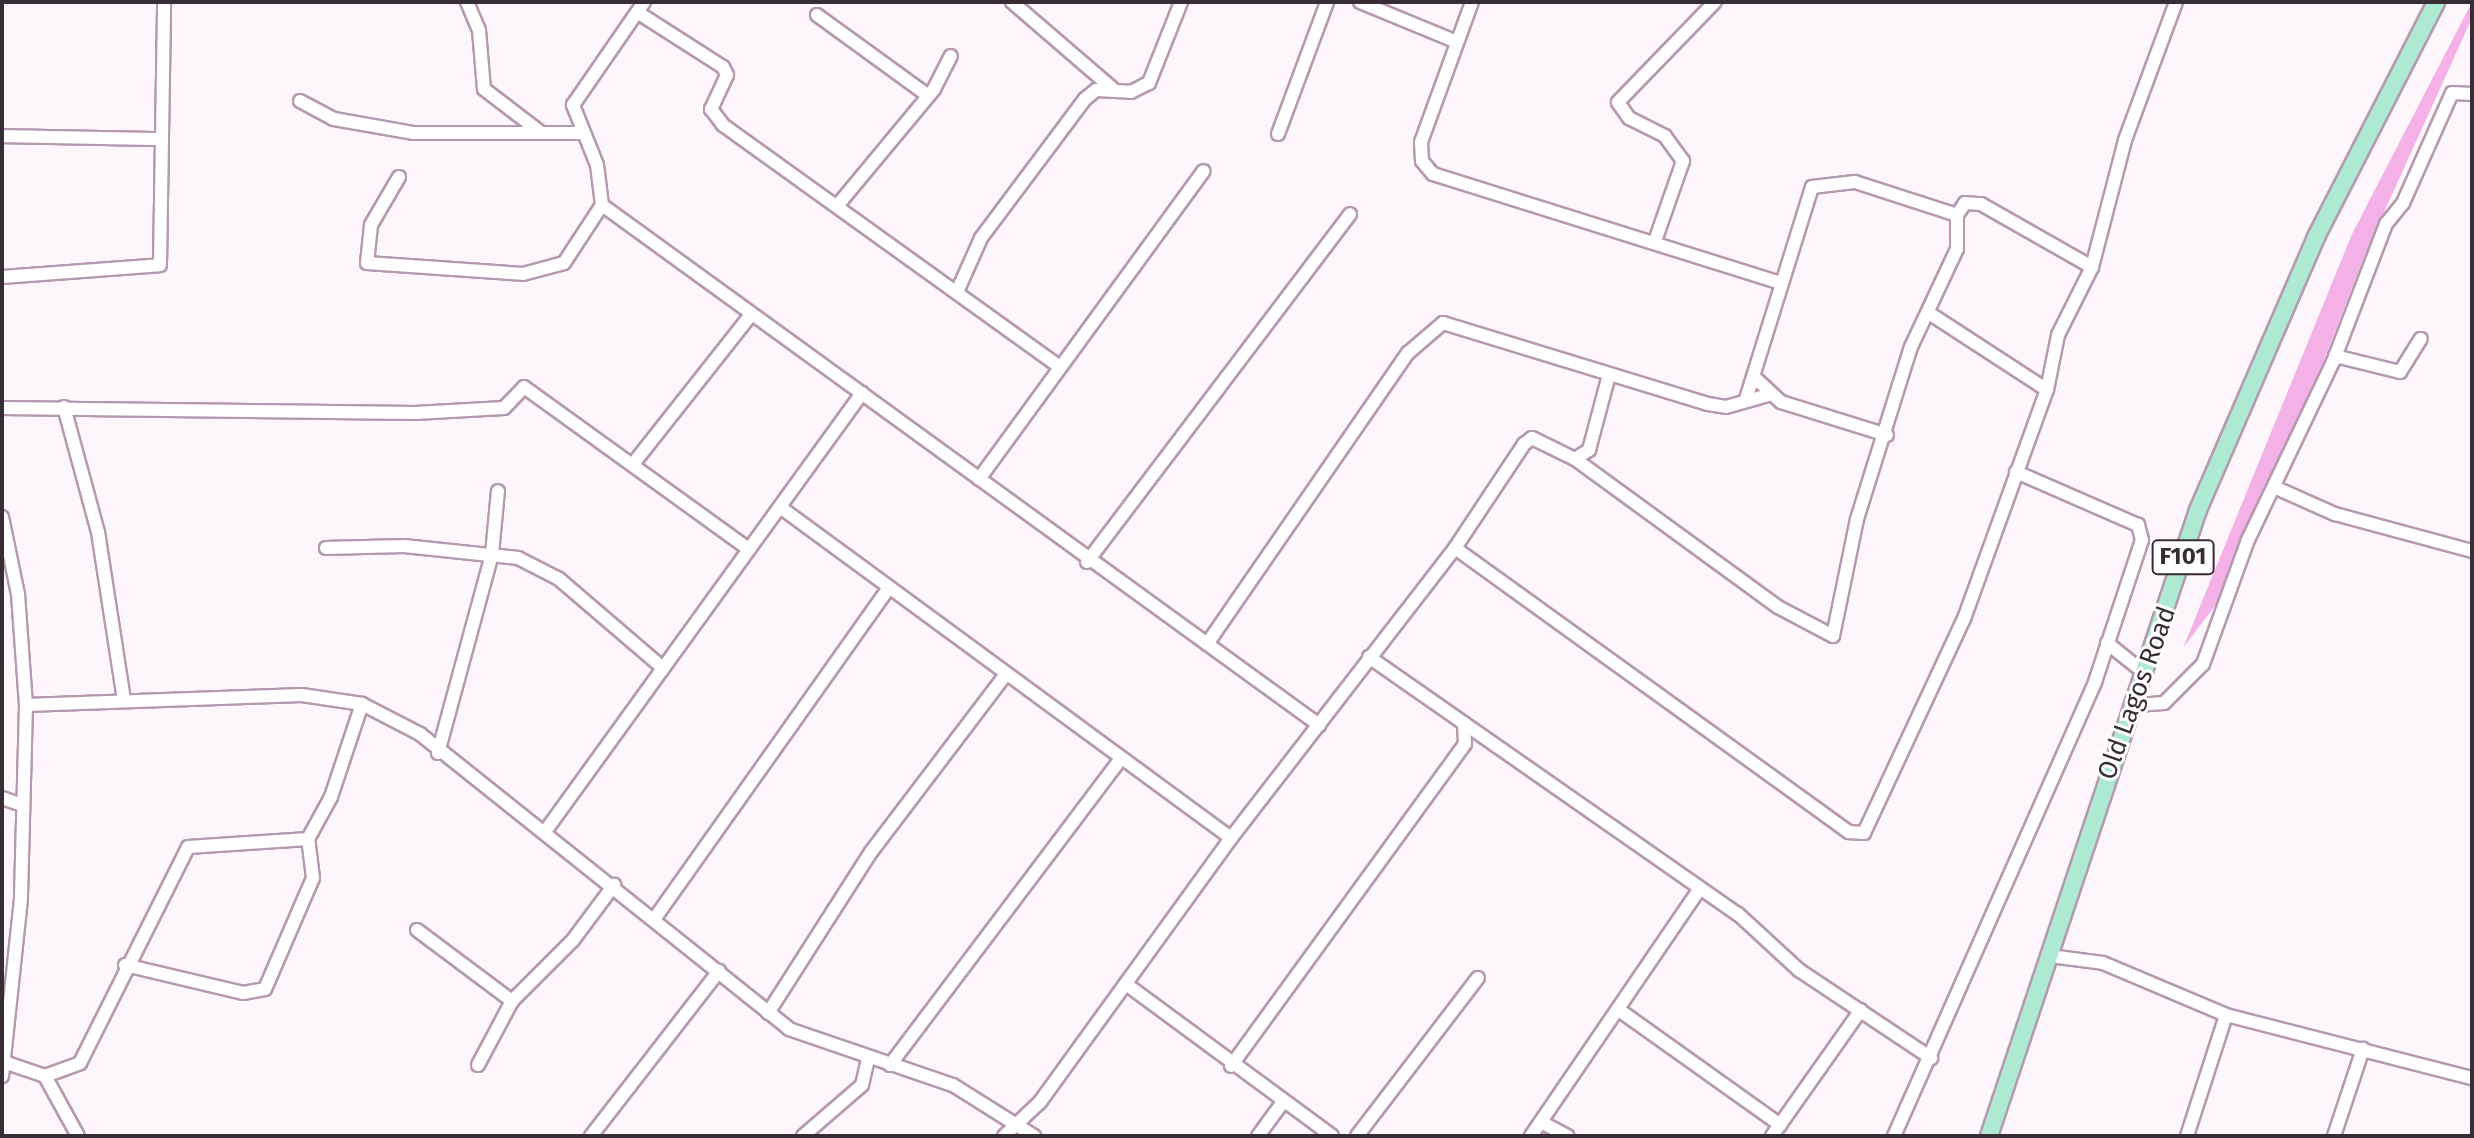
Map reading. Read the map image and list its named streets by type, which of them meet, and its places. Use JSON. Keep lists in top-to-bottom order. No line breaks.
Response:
{"streets":{"main road":["F101","Old Lagos Road"]}}
